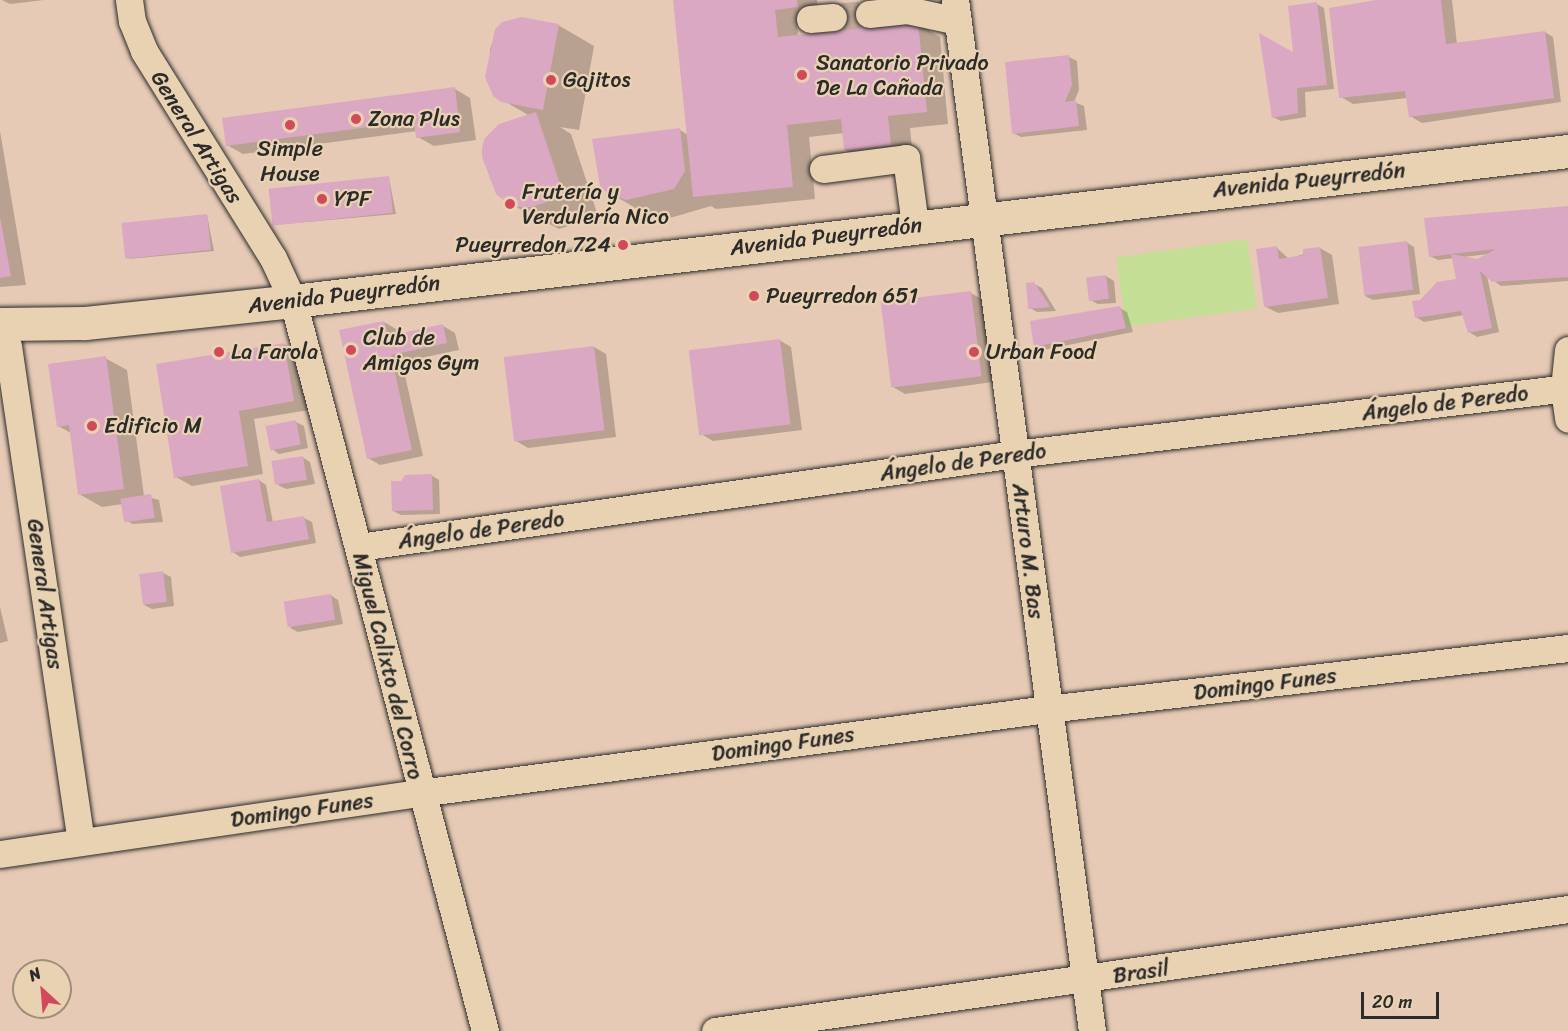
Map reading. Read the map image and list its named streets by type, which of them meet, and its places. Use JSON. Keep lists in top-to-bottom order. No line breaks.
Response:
{"streets":{"main road":["Avenida Pueyrredón"],"street":["General Artigas","Ángelo de Peredo","Arturo M. Bas","Miguel Calixto del Corro","Domingo Funes","Brasil"]},"crossings":[["General Artigas","Avenida Pueyrredón"],["General Artigas","Miguel Calixto del Corro"],["General Artigas","Domingo Funes"],["Avenida Pueyrredón","Arturo M. Bas"],["Avenida Pueyrredón","Miguel Calixto del Corro"],["Ángelo de Peredo","Arturo M. Bas"],["Ángelo de Peredo","Miguel Calixto del Corro"],["Arturo M. Bas","Domingo Funes"],["Arturo M. Bas","Brasil"],["Miguel Calixto del Corro","Domingo Funes"]],"places":["Sanatorio Privado De La Cañada","Gajitos","Zona Plus","Simple House","YPF","Frutería y Verdulería Nico","Pueyrredon 724","Pueyrredon 651","Club de Amigos Gym","La Farola","Urban Food","Edificio M"],"scale_bar":"20 m","north":"top left"}
